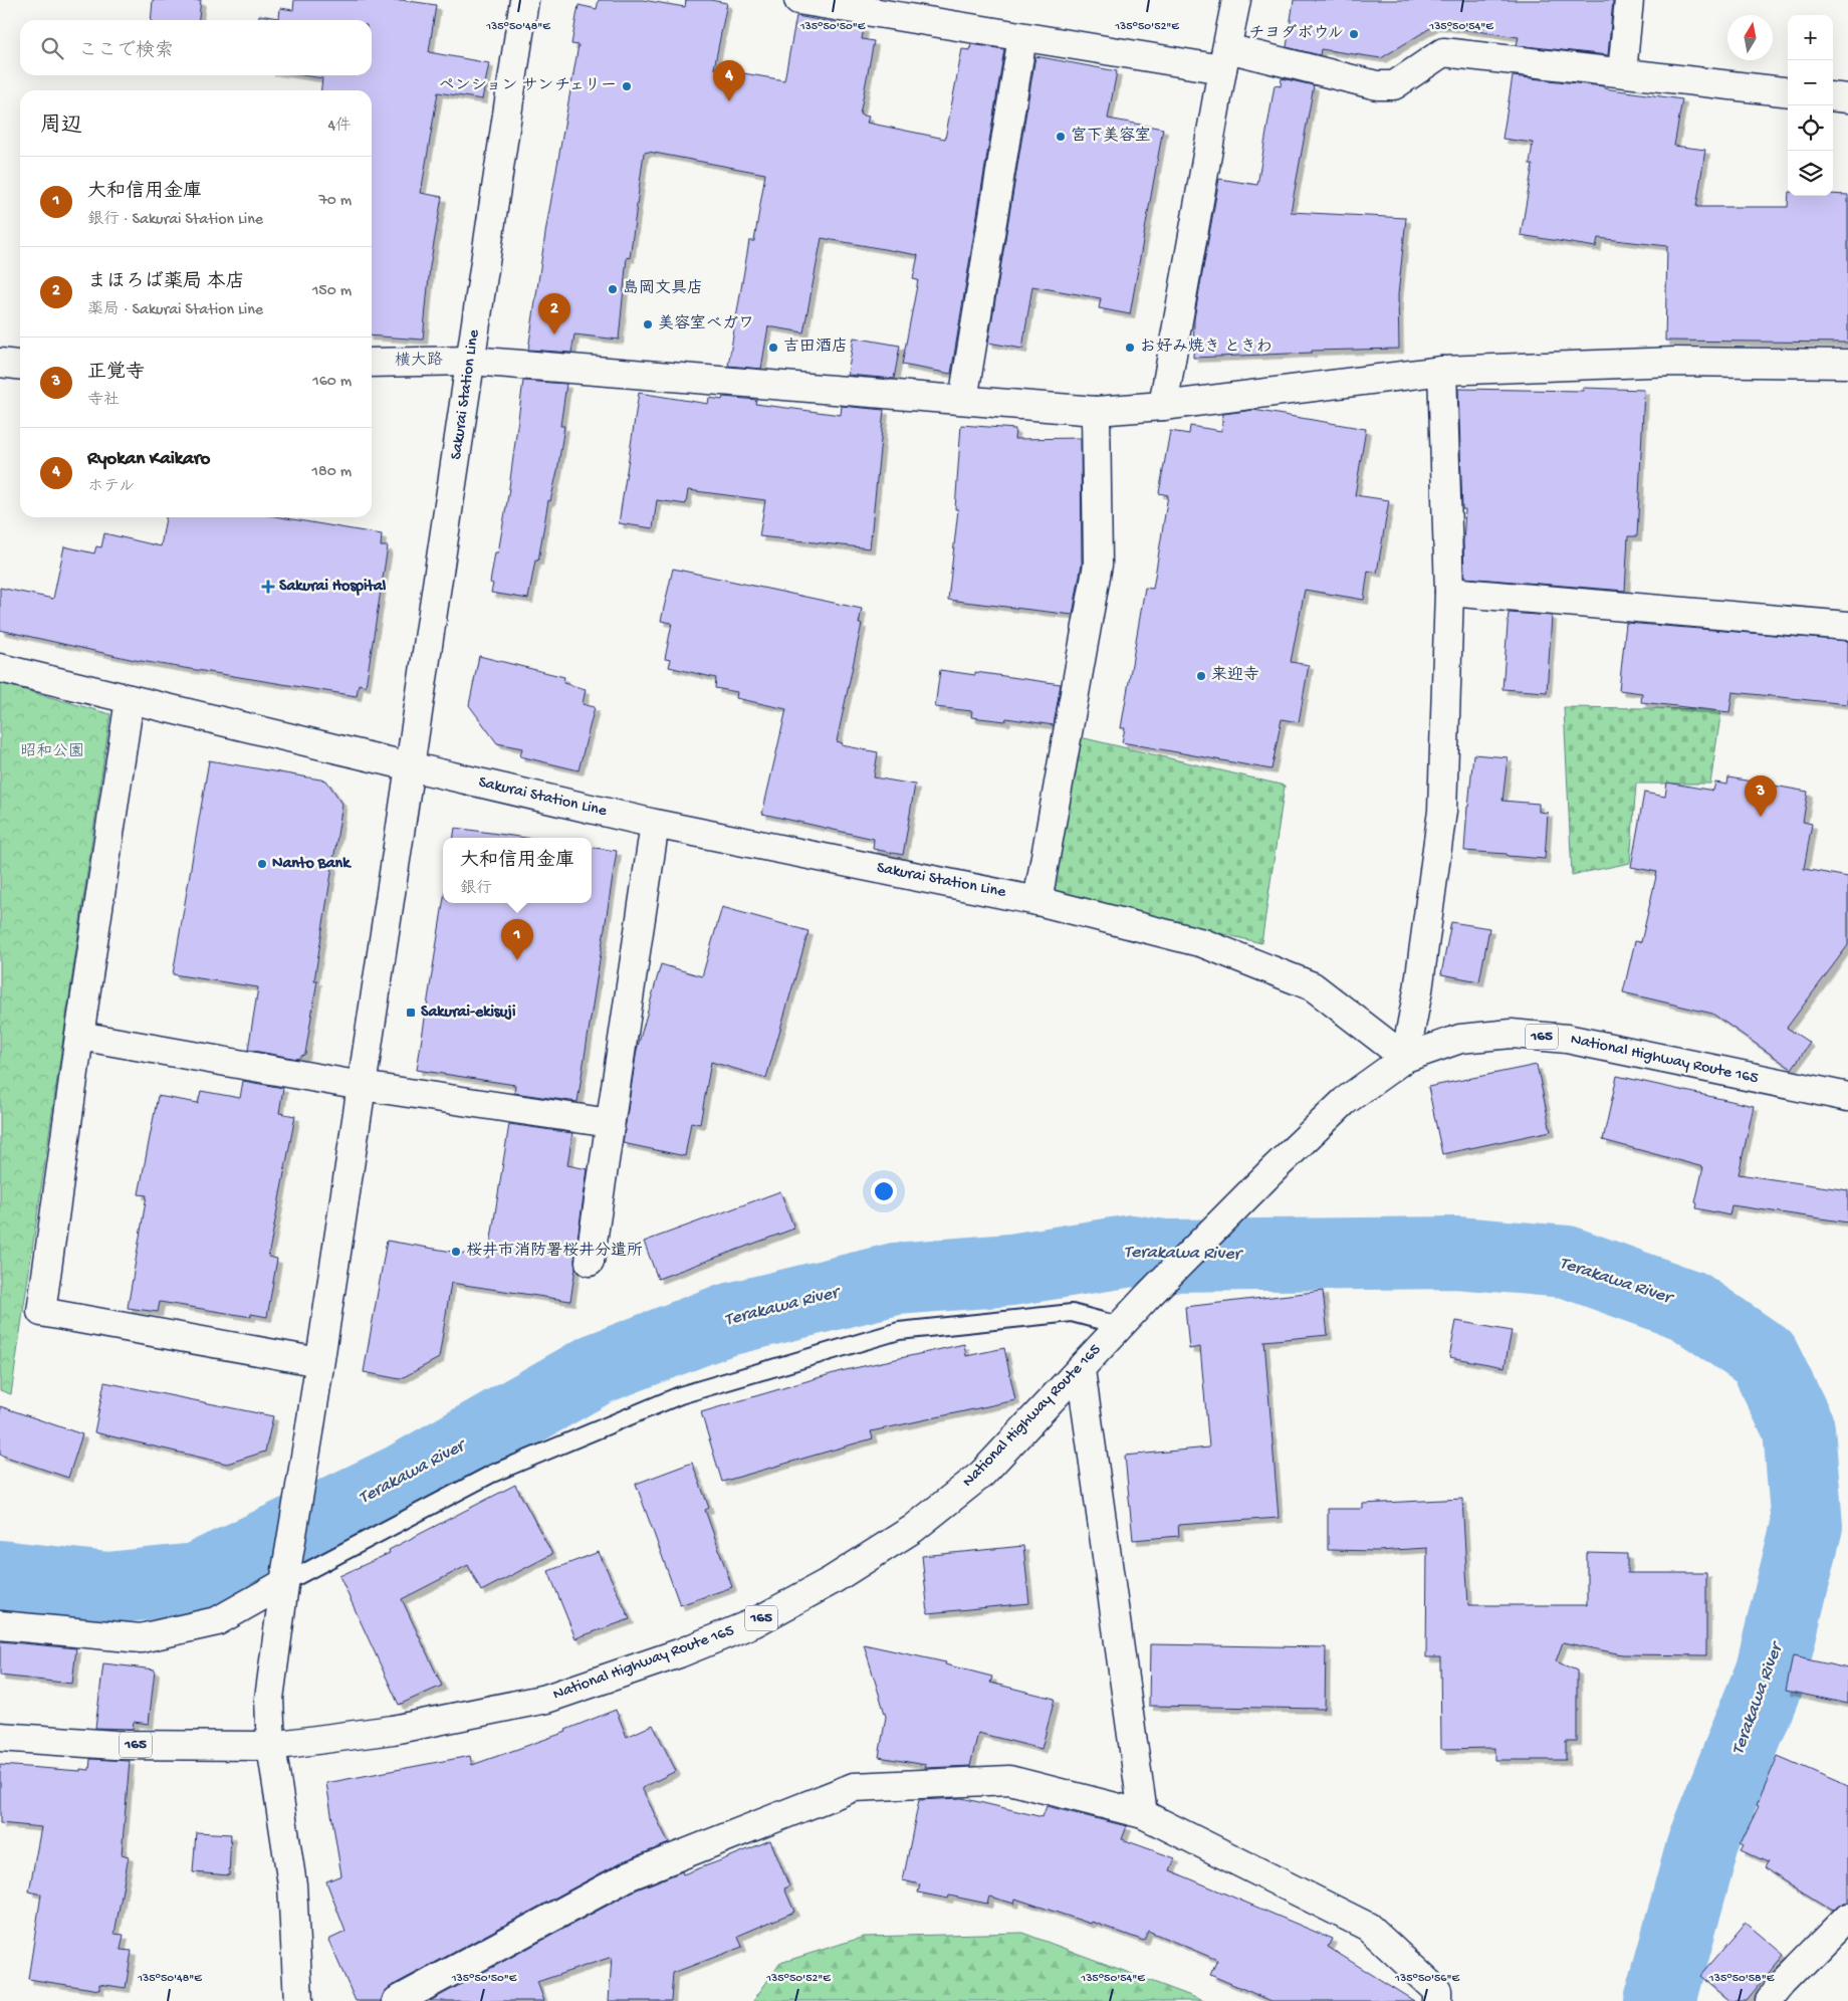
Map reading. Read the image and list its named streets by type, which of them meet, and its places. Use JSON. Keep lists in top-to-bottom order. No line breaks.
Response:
{"streets":{"main road":["横大路","Sakurai Station Line","165","National Highway Route 165"]},"crossings":[["横大路","Sakurai Station Line"],["Sakurai Station Line","National Highway Route 165"]],"water":["Terakawa River"],"parks":["昭和公園"],"places":{"other":["チヨダボウル","ペンション サンチェリー","宮下美容室","島岡文具店","美容室ベガワ","吉田酒店","お好み焼き ときわ","来迎寺","Nanto Bank","桜井市消防署桜井分遣所"],"health":["Sakurai Hospital"],"transit":["Sakurai-ekisuji"]},"north":"top","page":{"map_buttons":["+","−"],"search":"ここで検索","pins":["4","2","3","1"],"heading":["周辺","4件"],"list":[{"mark":"1","name":"大和信用金庫","note":"銀行 · Sakurai Station Line","value":"70 m"},{"mark":"2","name":"まほろば薬局 本店","note":"薬局 · Sakurai Station Line","value":"150 m"},{"mark":"3","name":"正覚寺","note":"寺社","value":"160 m"},{"mark":"4","name":"Ryokan Kaikaro","note":"ホテル","value":"180 m"}],"popup":["大和信用金庫","銀行"]},"coordinates":["135°50'48\"E","135°50'50\"E","135°50'52\"E","135°50'54\"E","135°50'56\"E","135°50'58\"E"]}
